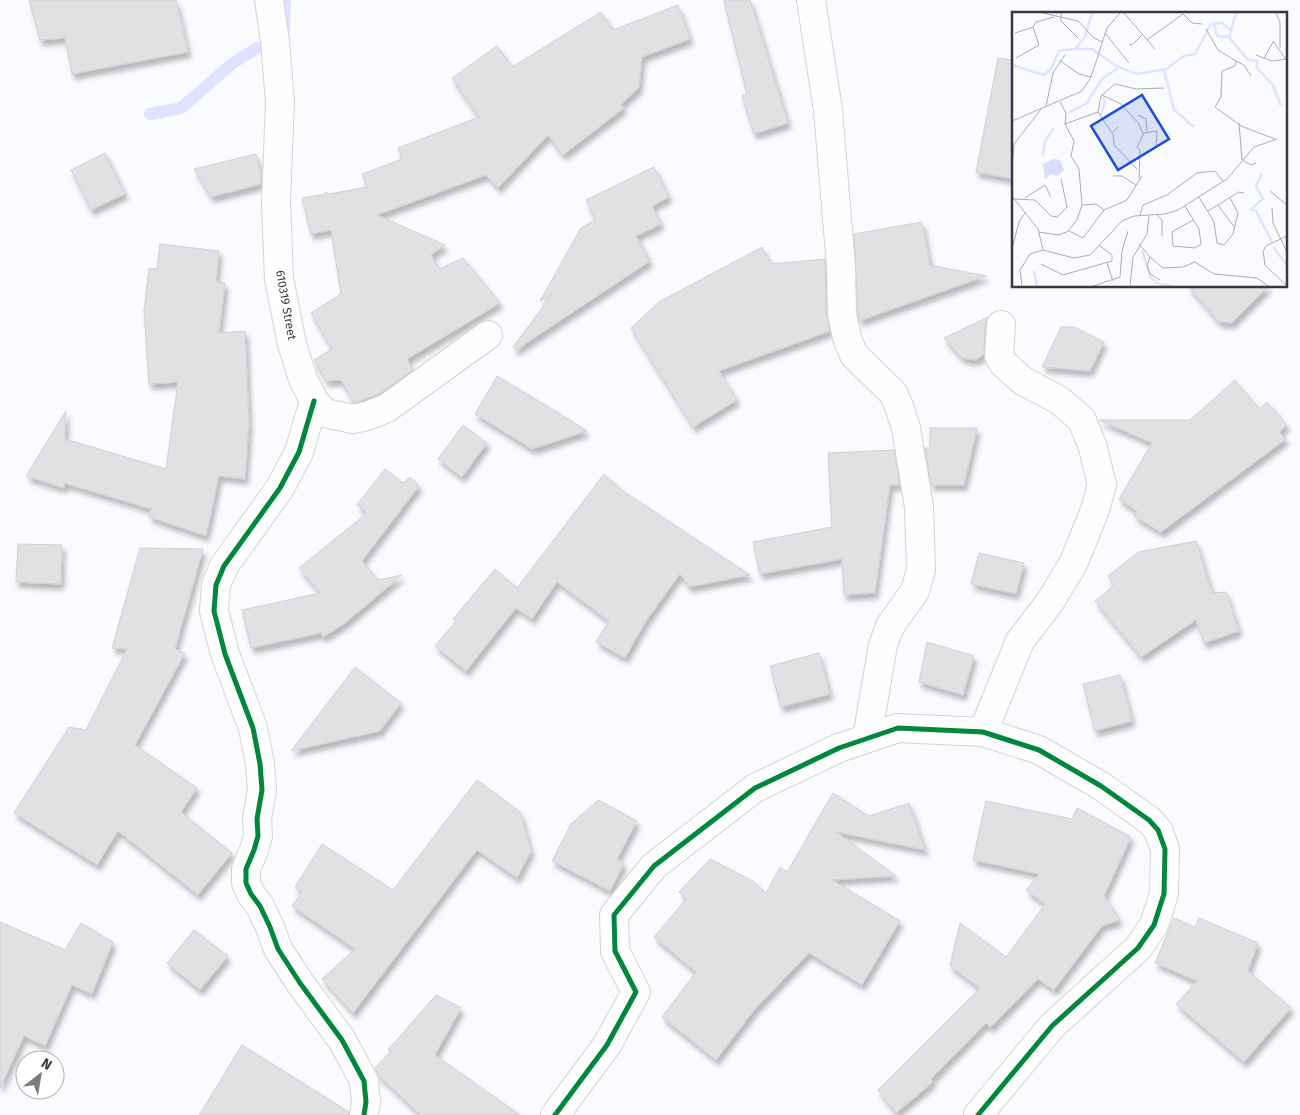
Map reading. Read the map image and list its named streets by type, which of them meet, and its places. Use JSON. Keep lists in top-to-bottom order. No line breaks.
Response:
{"streets":{"street":["610319 Street"]},"north":"top right"}
